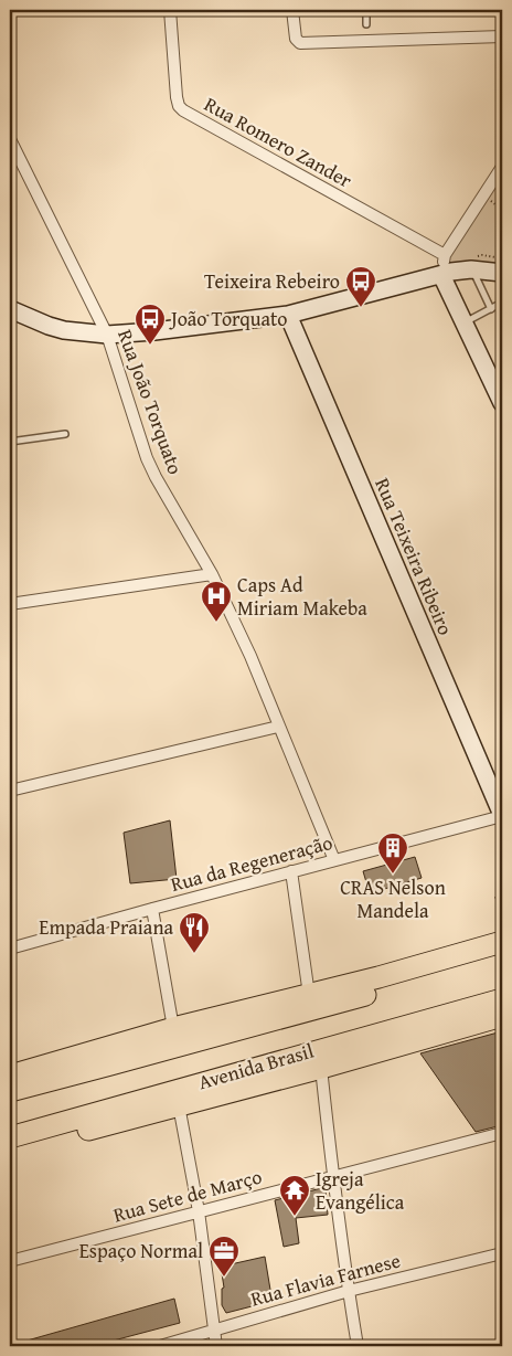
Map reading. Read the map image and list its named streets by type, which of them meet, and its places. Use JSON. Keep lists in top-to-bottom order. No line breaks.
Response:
{"streets":{"highway":["Avenida Brasil"],"street":["Rua Romero Zander","Rua João Torquato","Rua Teixeira Ribeiro","Rua da Regeneração","Rua Sete de Março","Rua Flavia Farnese"]},"crossings":[["Rua João Torquato","Rua da Regeneração"],["Rua Teixeira Ribeiro","Rua da Regeneração"]],"places":{"bus stop":["Teixeira Rebeiro","João Torquato"],"hospital":["Caps Ad Miriam Makeba"],"building":["CRAS Nelson Mandela"],"restaurant":["Empada Praiana"],"temple":["Igreja Evangélica"],"office":["Espaço Normal"]}}
